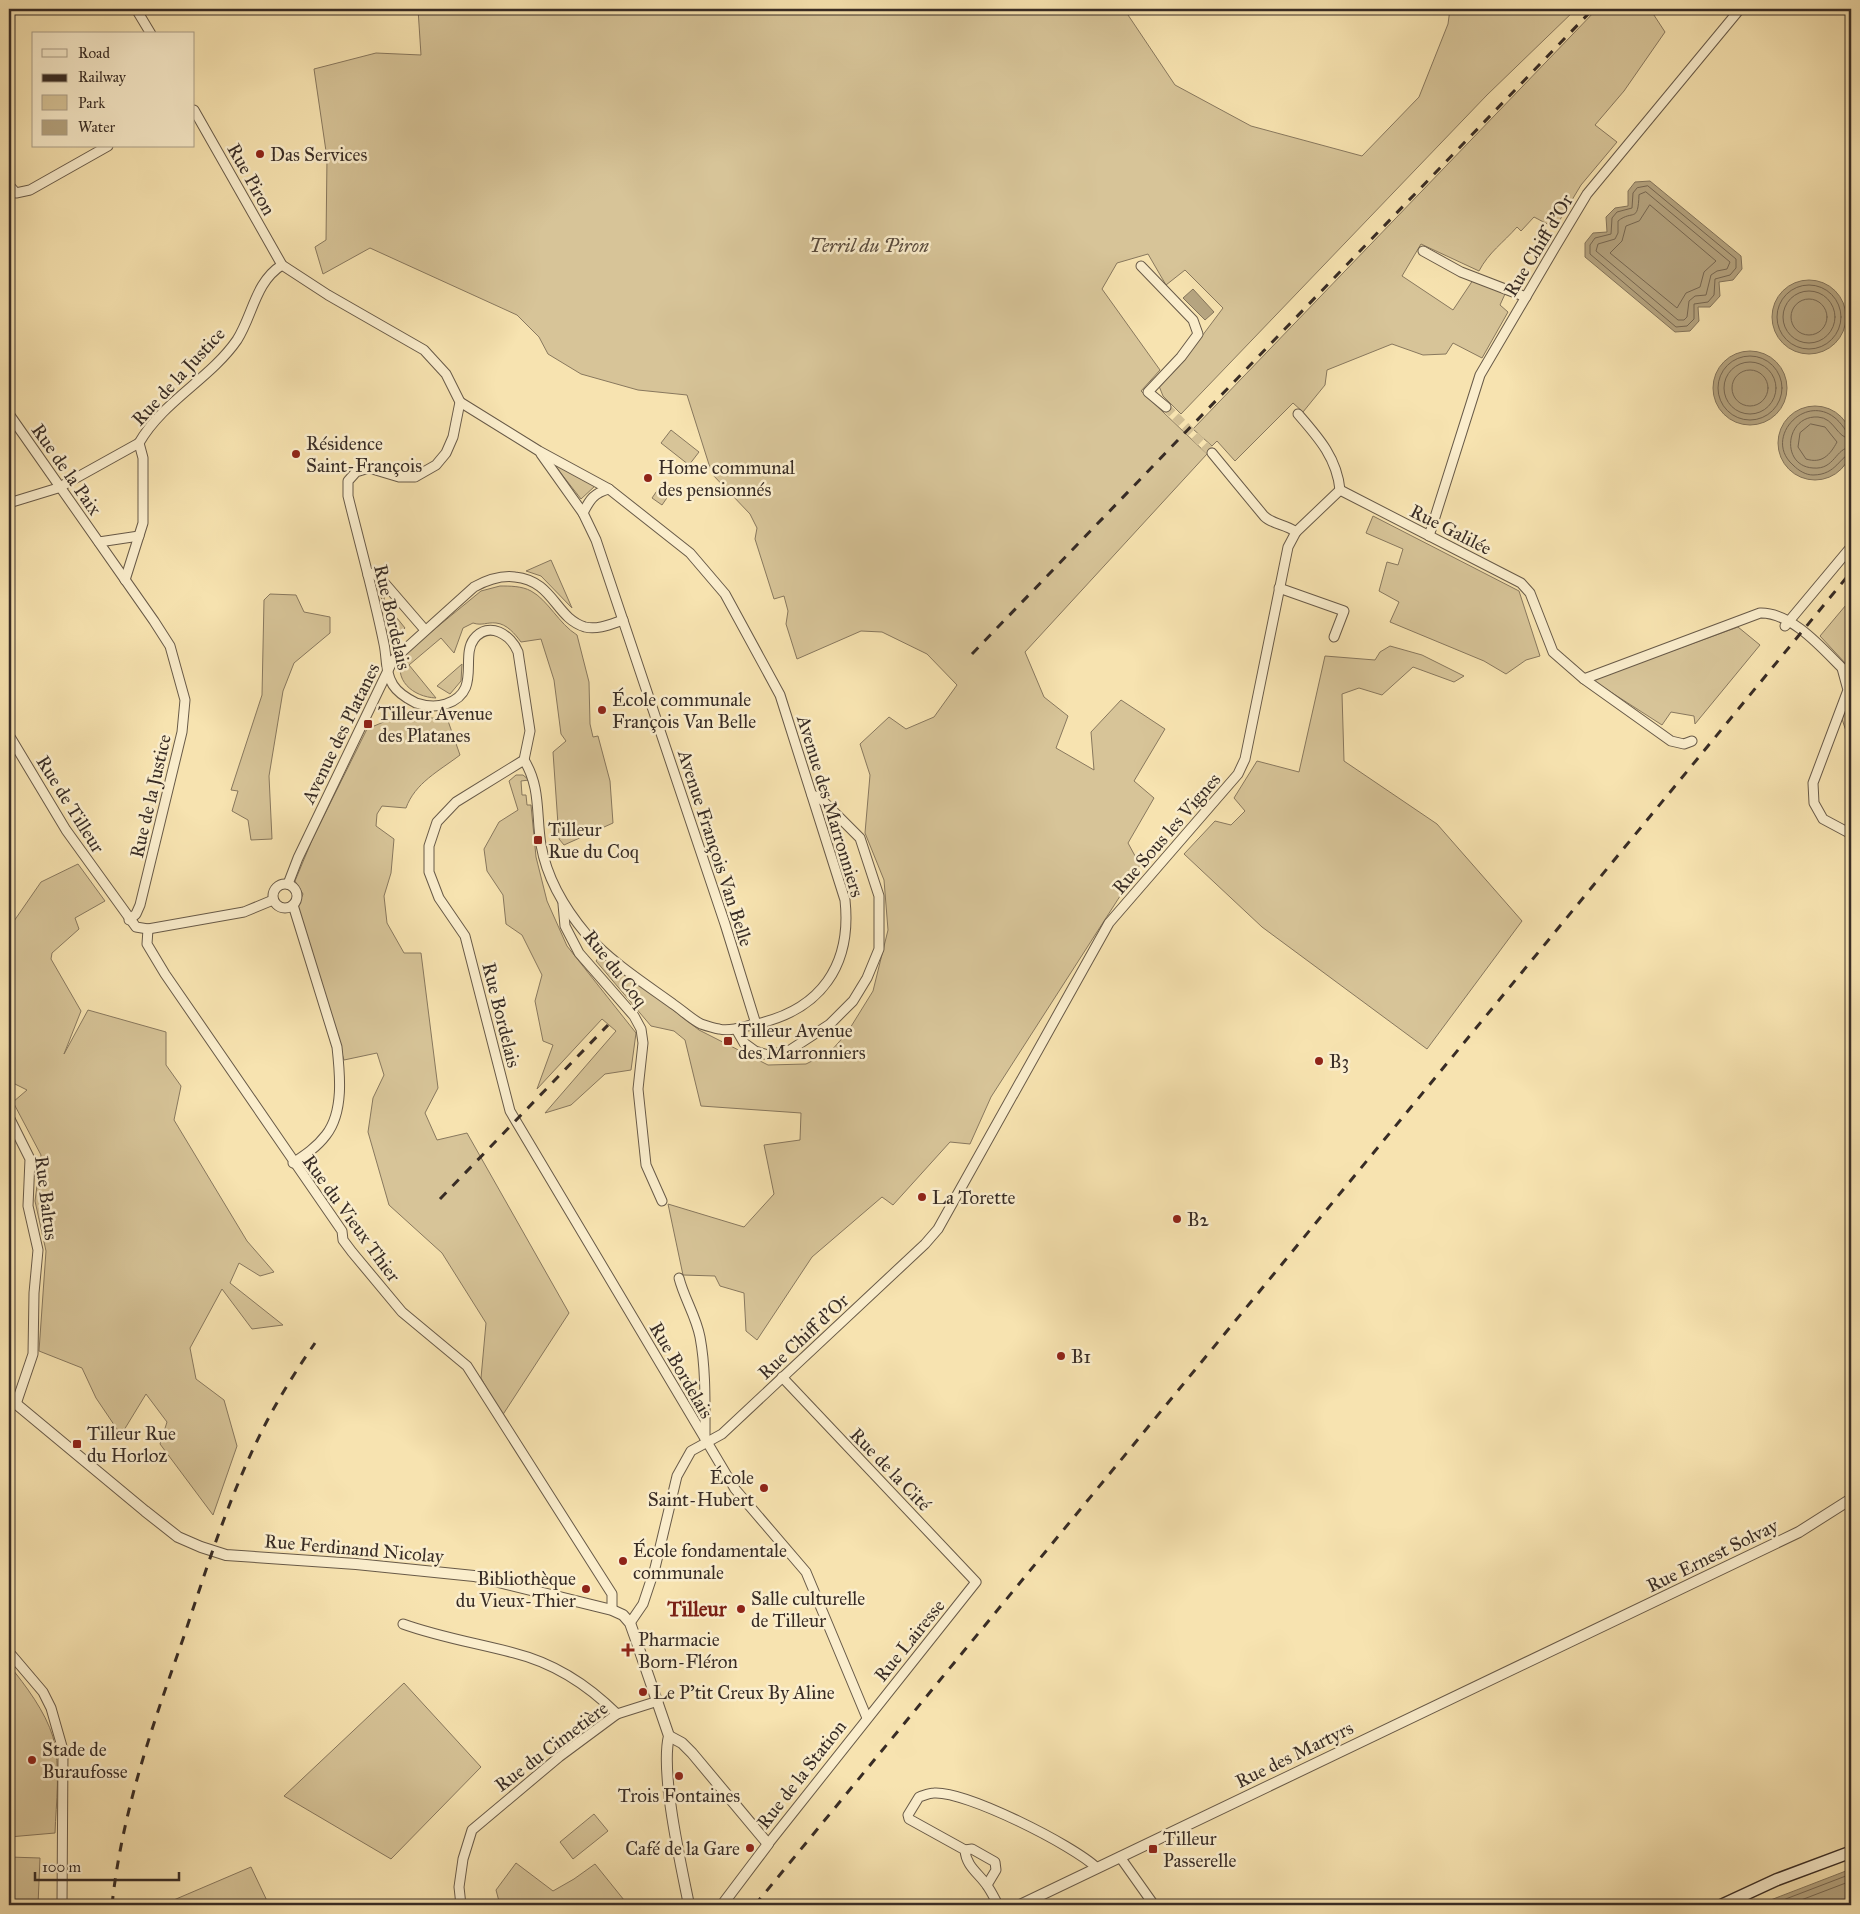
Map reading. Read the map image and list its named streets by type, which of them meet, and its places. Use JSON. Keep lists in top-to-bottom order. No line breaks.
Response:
{"streets":{"street":["Rue Piron","Rue Chiff d'Or","Rue de la Justice","Rue de la Paix","Rue Galilée","Rue Bordelais","Avenue des Platanes","Rue de Tilleur","Avenue des Marronniers","Rue Sous les Vignes","Avenue François Van Belle","Rue du Coq","Rue Baltus","Rue du Vieux Thier","Rue de la Cité","Rue Ferdinand Nicolay","Rue Ernest Solvay","Rue Lairesse","Rue du Cimetière","Rue des Martyrs","Rue de la Station"]},"crossings":[["Rue Piron","Rue de la Justice"],["Rue Chiff d'Or","Rue Galilée"],["Rue Chiff d'Or","Rue Bordelais"],["Rue Chiff d'Or","Rue Sous les Vignes"],["Rue Chiff d'Or","Rue de la Cité"],["Rue Chiff d'Or","Rue Ferdinand Nicolay"],["Rue de la Justice","Rue de la Paix"],["Rue de la Justice","Rue de Tilleur"],["Rue Galilée","Rue Sous les Vignes"],["Rue Bordelais","Avenue des Platanes"],["Rue Bordelais","Avenue des Marronniers"],["Rue Bordelais","Rue de la Station"],["Avenue des Platanes","Avenue François Van Belle"],["Rue de Tilleur","Rue du Vieux Thier"],["Avenue des Marronniers","Avenue François Van Belle"],["Avenue des Marronniers","Rue du Coq"],["Rue Baltus","Rue Ferdinand Nicolay"],["Rue du Vieux Thier","Rue Ferdinand Nicolay"],["Rue de la Cité","Rue Lairesse"],["Rue Ernest Solvay","Rue des Martyrs"],["Rue Lairesse","Rue de la Station"]],"districts":["Tilleur"],"parks":["Terril du Piron"],"places":{"other":["Das Services","Résidence Saint-François","Home communal des pensionnés","École communale François Van Belle","B3","La Torette","B2","B1","École Saint-Hubert","École fondamentale communale","Bibliothèque du Vieux-Thier","Salle culturelle de Tilleur","Le P'tit Creux By Aline","Stade de Buraufosse","Trois Fontaines","Café de la Gare"],"transit":["Tilleur Avenue des Platanes","Tilleur Rue du Coq","Tilleur Avenue des Marronniers","Tilleur Rue du Horloz","Tilleur Passerelle"],"health":["Pharmacie Born-Fléron"]},"legend":["Road","Railway","Park","Water"],"scale_bar":"100 m"}
